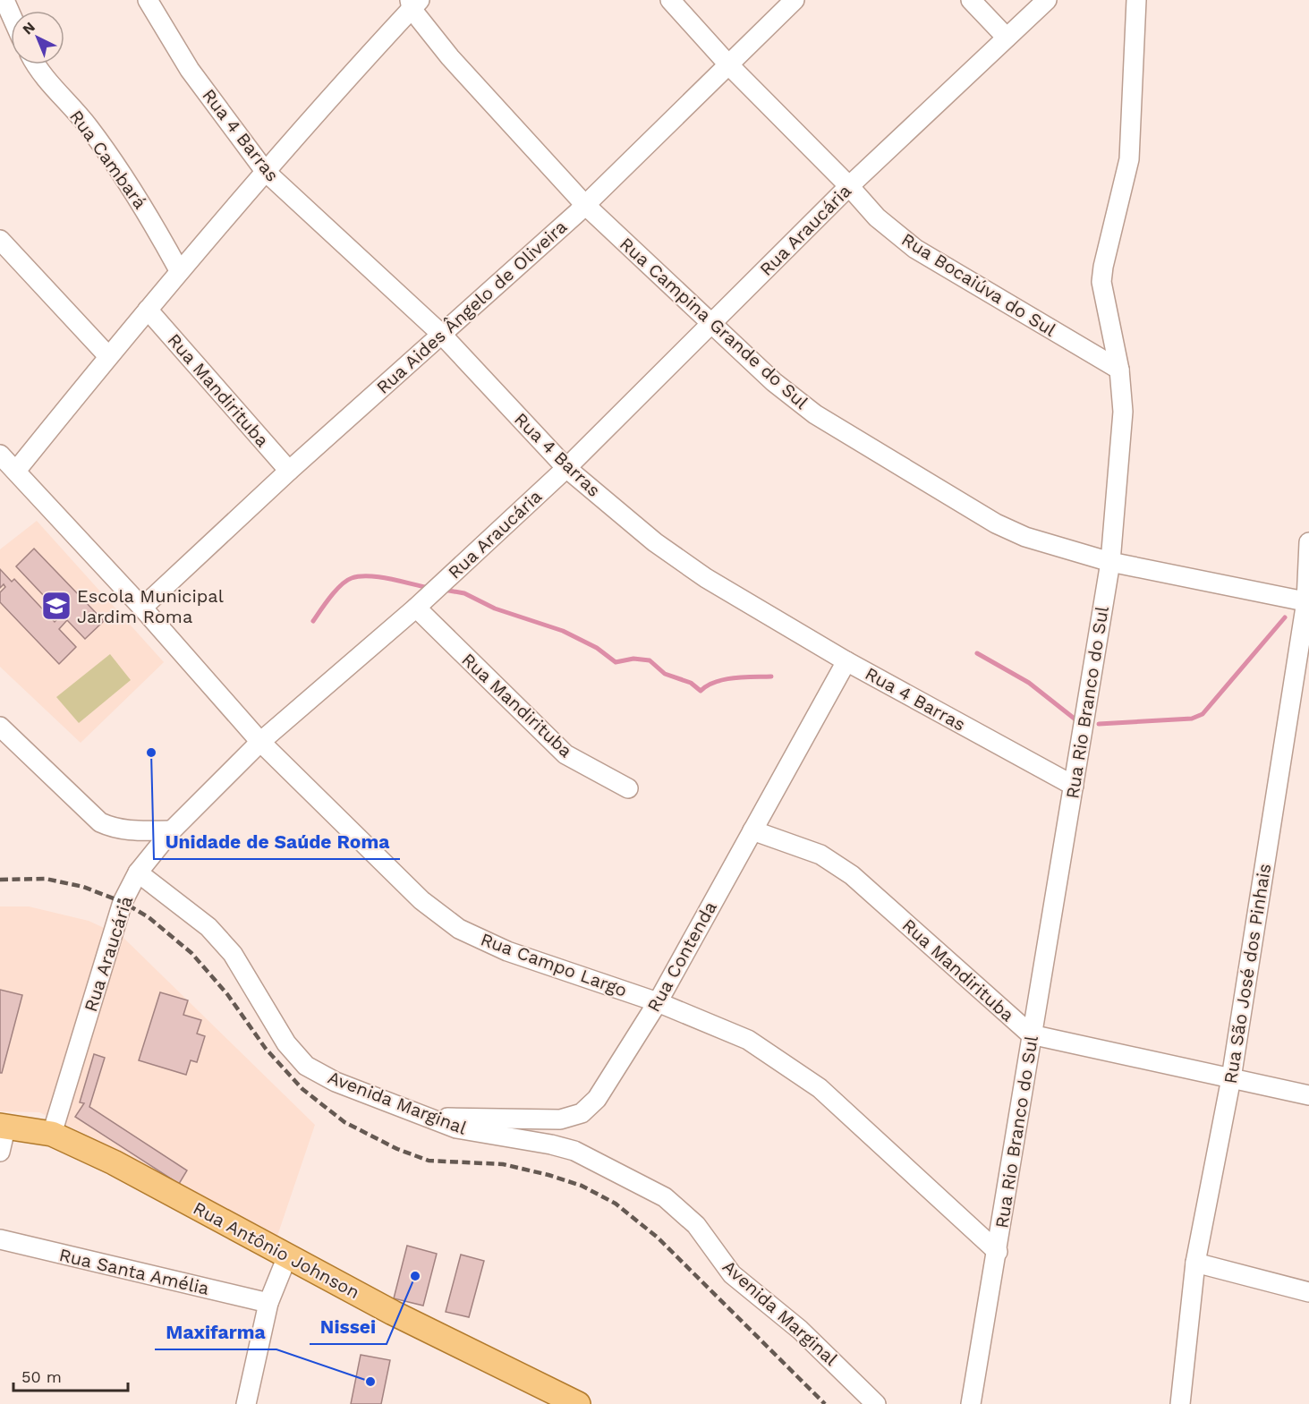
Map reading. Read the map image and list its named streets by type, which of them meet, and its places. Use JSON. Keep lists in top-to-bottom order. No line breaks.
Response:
{"streets":{"main road":["Rua Antônio Johnson"],"street":["Rua 4 Barras","Rua Cambará","Rua Araucária","Rua Bocaiúva do Sul","Rua Aides Ângelo de Oliveira","Rua Campina Grande do Sul","Rua Mandirituba","Rua Rio Branco do Sul","Rua Contenda","Rua Campo Largo","Rua São José dos Pinhais","Avenida Marginal","Rua Santa Amélia"]},"crossings":[["Rua 4 Barras","Rua Araucária"],["Rua 4 Barras","Rua Aides Ângelo de Oliveira"],["Rua 4 Barras","Rua Rio Branco do Sul"],["Rua 4 Barras","Rua Contenda"],["Rua Araucária","Rua Bocaiúva do Sul"],["Rua Araucária","Rua Campina Grande do Sul"],["Rua Araucária","Rua Mandirituba"],["Rua Araucária","Rua Campo Largo"],["Rua Araucária","Avenida Marginal"],["Rua Araucária","Rua Antônio Johnson"],["Rua Bocaiúva do Sul","Rua Aides Ângelo de Oliveira"],["Rua Bocaiúva do Sul","Rua Rio Branco do Sul"],["Rua Aides Ângelo de Oliveira","Rua Campina Grande do Sul"],["Rua Aides Ângelo de Oliveira","Rua Mandirituba"],["Rua Aides Ângelo de Oliveira","Rua Campo Largo"],["Rua Campina Grande do Sul","Rua Rio Branco do Sul"],["Rua Campina Grande do Sul","Rua São José dos Pinhais"],["Rua Mandirituba","Rua Rio Branco do Sul"],["Rua Mandirituba","Rua Contenda"],["Rua Mandirituba","Rua São José dos Pinhais"],["Rua Rio Branco do Sul","Rua Campo Largo"],["Rua Contenda","Rua Campo Largo"],["Rua Contenda","Avenida Marginal"]],"places":{"school or university":["Escola Municipal Jardim Roma"],"other":["Unidade de Saúde Roma","Nissei","Maxifarma"]},"scale_bar":"50 m","north":"top left"}
